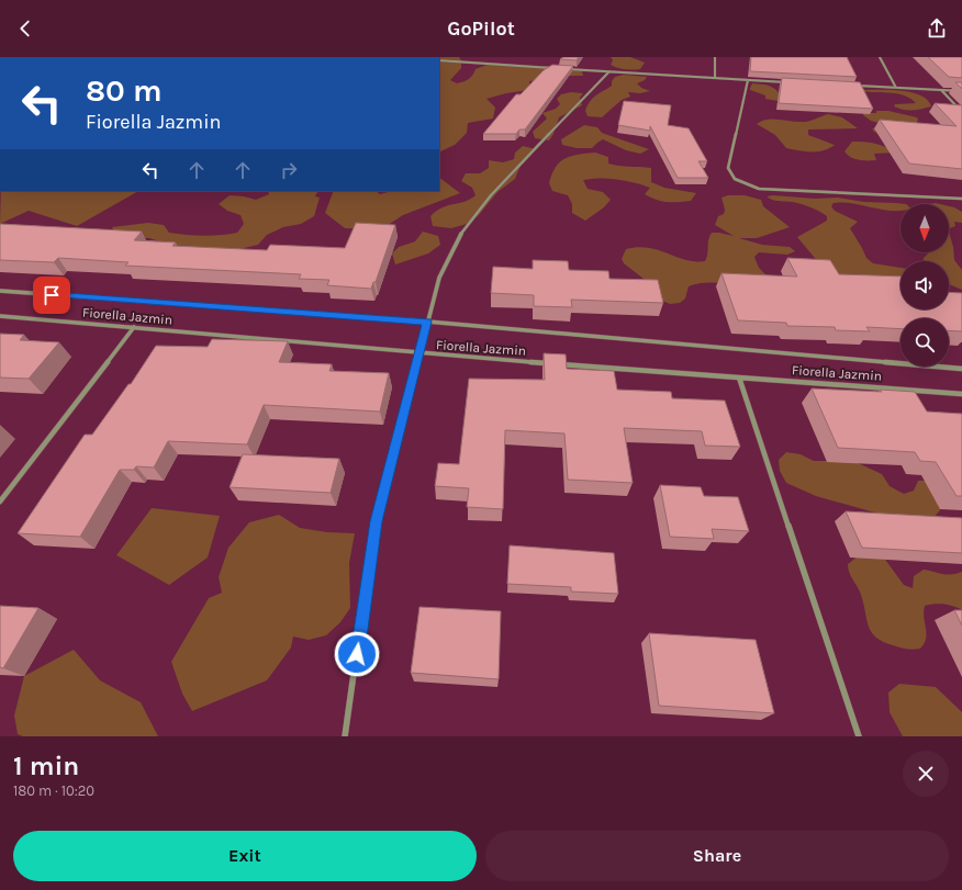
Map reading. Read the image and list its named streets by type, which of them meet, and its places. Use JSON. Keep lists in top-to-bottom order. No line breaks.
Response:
{"streets":{"street":["Fiorella Jazmin"]},"north":"bottom","page":{"header":"GoPilot","turn":["80 m","Fiorella Jazmin"],"heading":["1 min","180 m · 10:20"],"buttons":["Exit","Share"]}}
